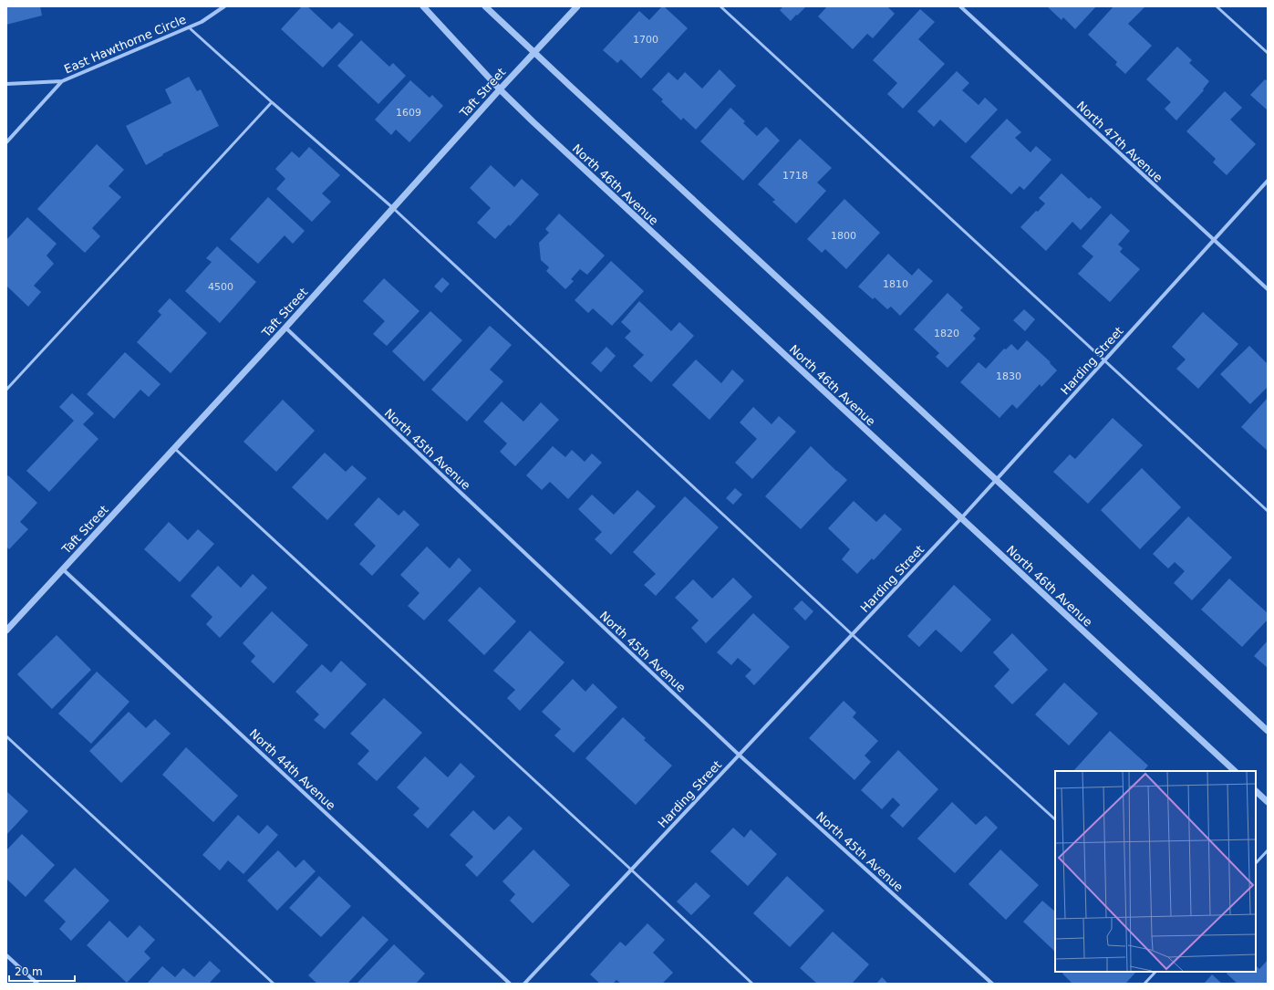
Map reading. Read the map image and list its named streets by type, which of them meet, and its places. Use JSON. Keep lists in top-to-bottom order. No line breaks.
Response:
{"streets":{"street":["East Hawthorne Circle","Taft Street","North 47th Avenue","North 46th Avenue","Harding Street","North 45th Avenue","North 44th Avenue"]},"crossings":[["Taft Street","North 46th Avenue"],["Taft Street","North 45th Avenue"],["Taft Street","North 44th Avenue"],["North 47th Avenue","Harding Street"],["North 46th Avenue","Harding Street"],["Harding Street","North 45th Avenue"]],"house_numbers":["1700","1609","1718","1800","1810","4500","1820","1830"],"scale_bar":"20 m"}
